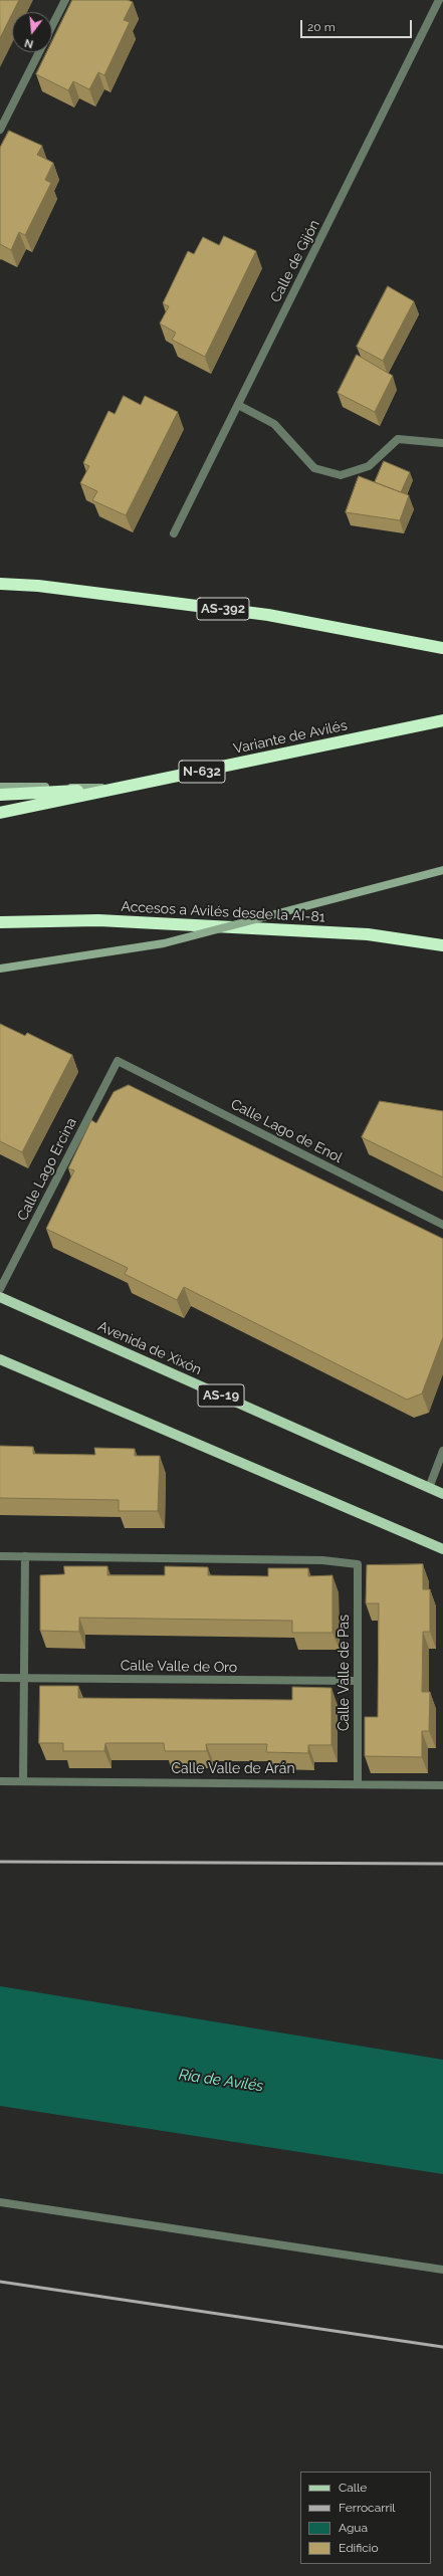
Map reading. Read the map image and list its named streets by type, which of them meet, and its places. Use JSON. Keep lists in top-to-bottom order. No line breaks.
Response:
{"streets":{"highway":["AS-392","Variante de Avilés","N-632","Accesos a Avilés desde la AI-81"],"main road":["Avenida de Xixón","AS-19"],"street":["Calle de Gijón","Calle Lago de Enol","Calle Lago Ercina","Calle Valle de Oro","Calle Valle de Pas","Calle Valle de Arán"]},"crossings":[["Calle Lago de Enol","Calle Lago Ercina"],["Calle Valle de Oro","Calle Valle de Pas"],["Calle Valle de Pas","Calle Valle de Arán"]],"water":["Ría de Avilés"],"legend":["Calle","Ferrocarril","Agua","Edificio"],"scale_bar":"20 m","north":"bottom"}
